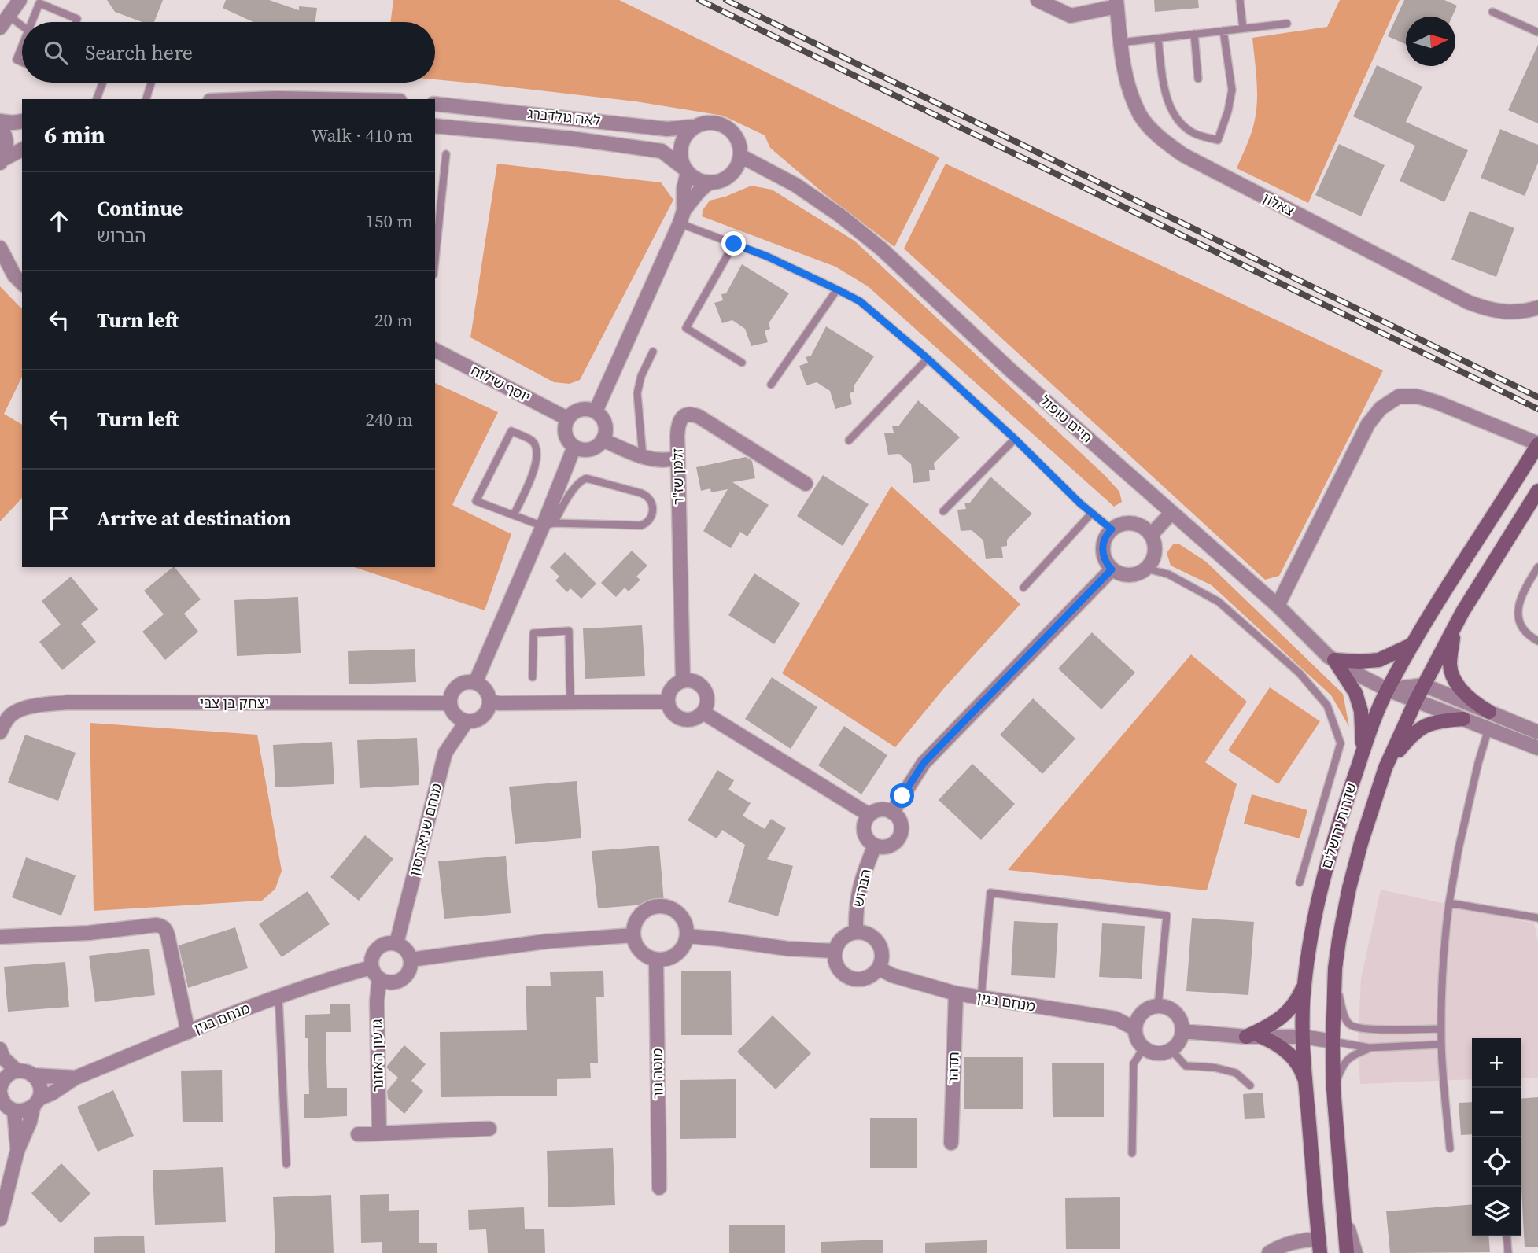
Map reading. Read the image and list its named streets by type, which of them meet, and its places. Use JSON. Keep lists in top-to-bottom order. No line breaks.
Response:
{"streets":{"main road":["שדרות ירושלים"],"street":["לאה גולדברג","צאלון","יוסף שילוח","חיים טופול","זלמן שז\"ר","יצחק בן צבי","מנחם שניאורסון","הברוש","מנחם בגין","גדעון האוזנר","תדהר","מוטה גור"]},"crossings":[["לאה גולדברג","חיים טופול"],["חיים טופול","שדרות ירושלים"],["יצחק בן צבי","מנחם שניאורסון"],["מנחם שניאורסון","מנחם בגין"],["מנחם שניאורסון","גדעון האוזנר"],["הברוש","מנחם בגין"],["מנחם בגין","גדעון האוזנר"],["מנחם בגין","תדהר"]],"north":"right","page":{"search":"Search here","heading":["6 min","Walk · 410 m"],"list":[["Continue","הברוש","150 m"],["Turn left","20 m"],["Turn left","240 m"],"Arrive at destination"],"map_buttons":["+","−"]}}
